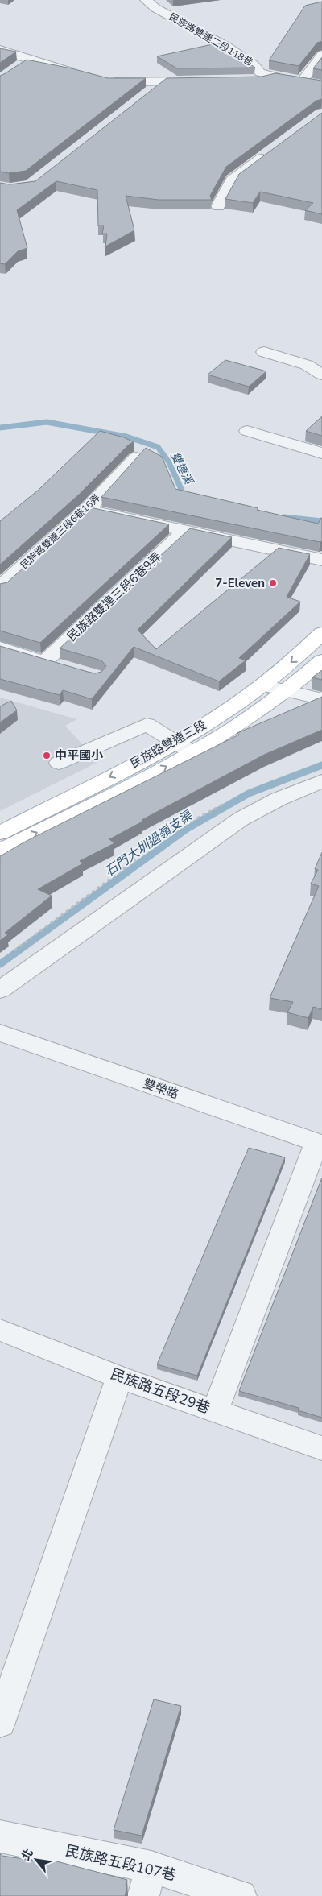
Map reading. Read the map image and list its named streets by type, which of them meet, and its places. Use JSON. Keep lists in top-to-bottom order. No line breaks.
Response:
{"streets":{"main road":["民族路雙連三段"],"street":["民族路雙連二段118巷","民族路雙連三段6巷16弄","民族路雙連三段6巷9弄","雙榮路","民族路五段29巷","民族路五段107巷"]},"water":["雙連溪","石門大圳過嶺支渠"],"places":["7-Eleven","中平國小"],"north":"top left"}
